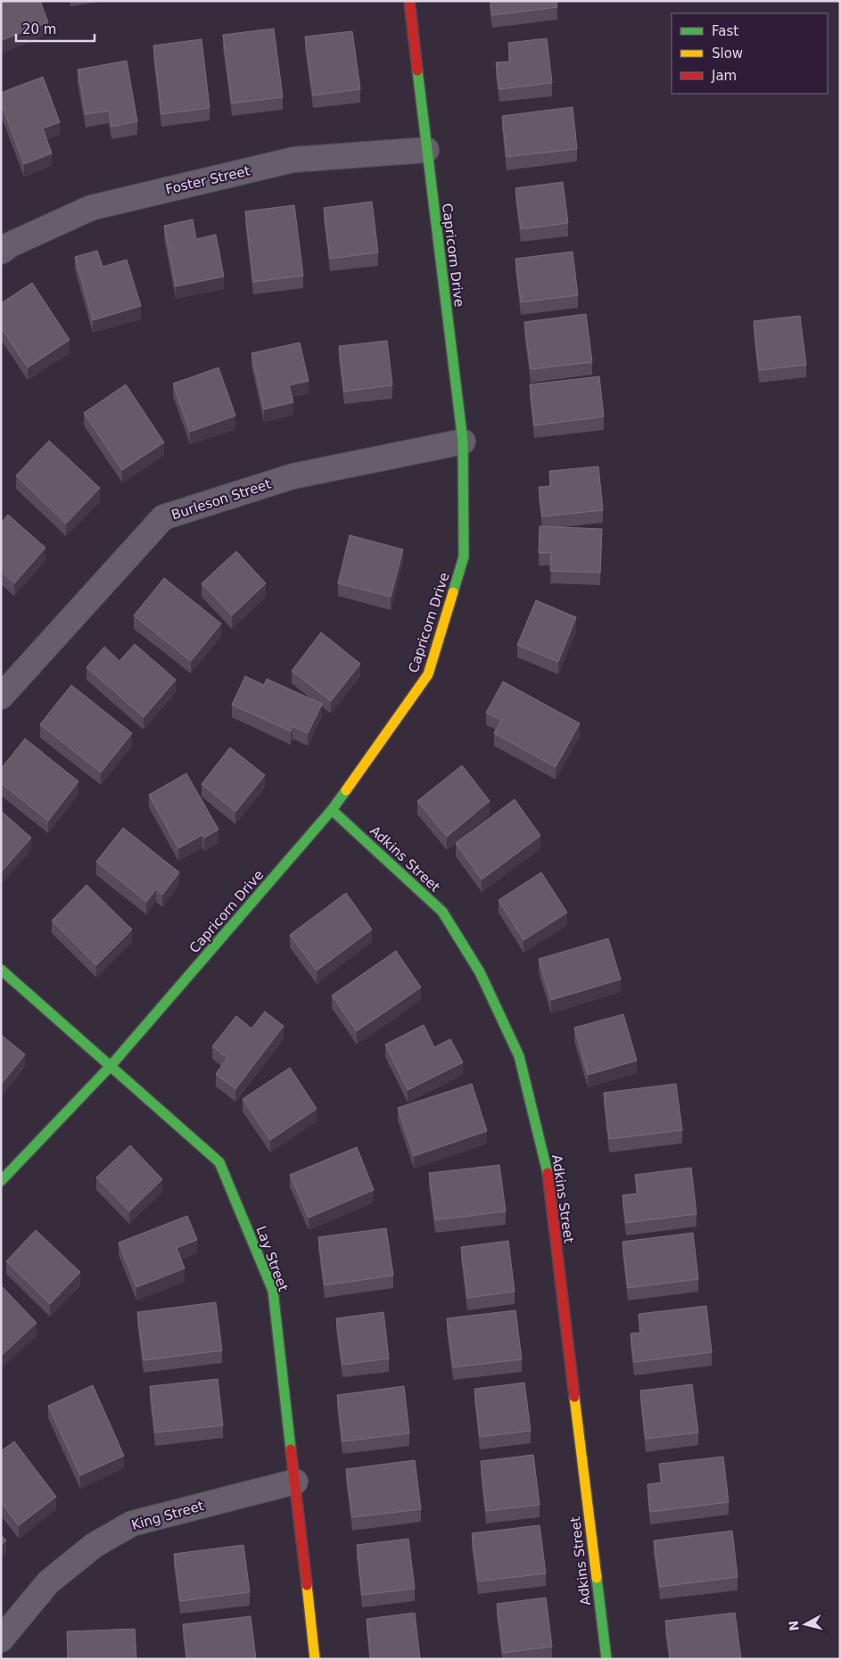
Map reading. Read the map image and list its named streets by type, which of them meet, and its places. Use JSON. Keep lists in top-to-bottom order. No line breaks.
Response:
{"streets":{"street":["Foster Street","Capricorn Drive","Burleson Street","Adkins Street","Lay Street","King Street"]},"crossings":[["Foster Street","Capricorn Drive"],["Capricorn Drive","Burleson Street"],["Capricorn Drive","Adkins Street"],["Capricorn Drive","Lay Street"],["Lay Street","King Street"]],"legend":["Fast","Slow","Jam"],"scale_bar":"20 m","north":"left"}
